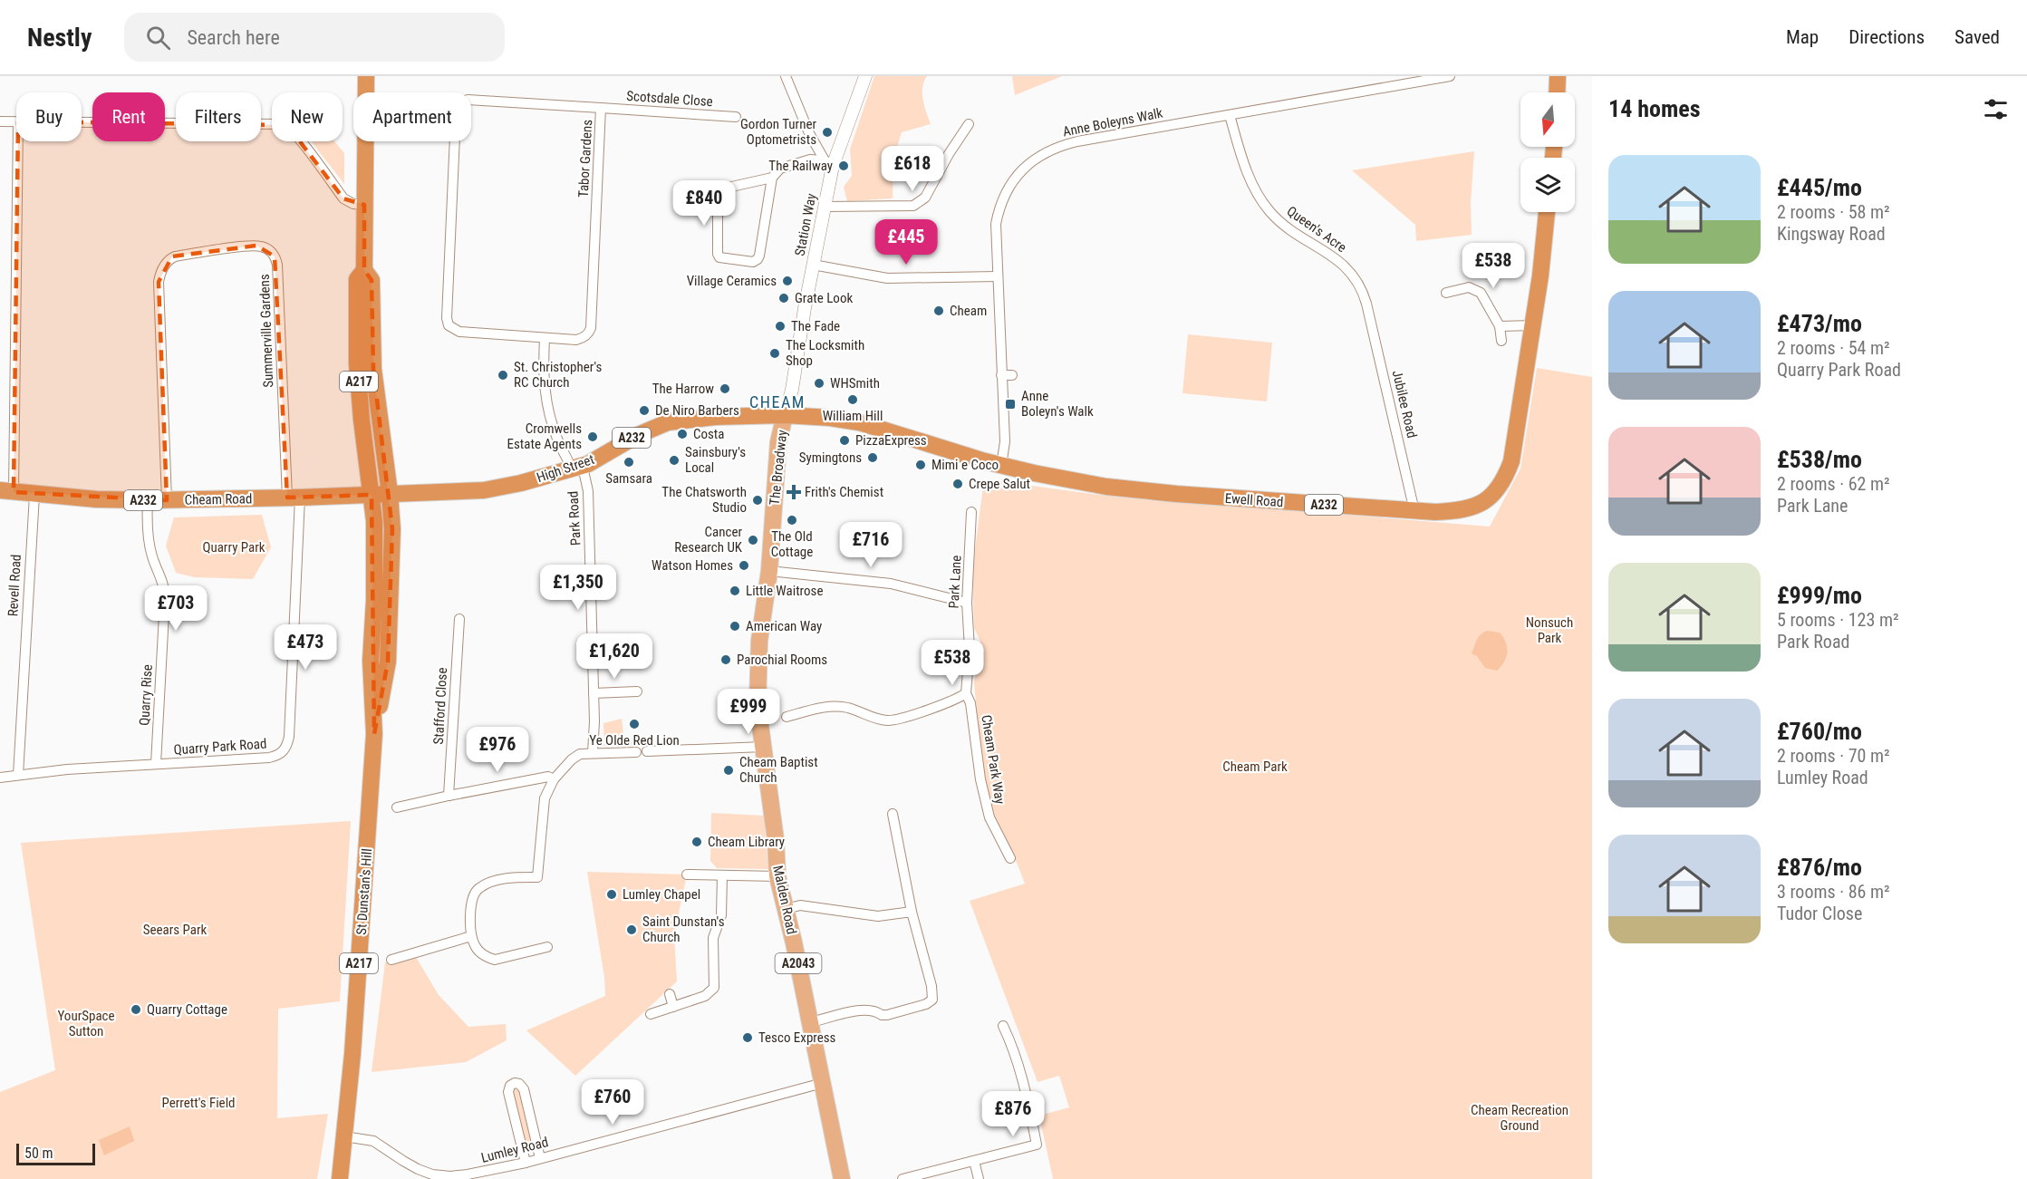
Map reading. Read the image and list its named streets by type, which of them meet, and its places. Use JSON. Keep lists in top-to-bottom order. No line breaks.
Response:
{"streets":{"highway":["A217","A232","High Street","Cheam Road","Ewell Road","St Dunstan's Hill"],"main road":["The Broadway","Malden Road","A2043"],"street":["Scotsdale Close","Anne Boleyns Walk","Tabor Gardens","Station Way","Queen's Acre","Summerville Gardens","Jubilee Road","Park Road","Park Lane","Revell Road","Quarry Rise","Stafford Close","Quarry Park Road","Cheam Park Way","Lumley Road"]},"crossings":[["Scotsdale Close","Tabor Gardens"],["Anne Boleyns Walk","Queen's Acre"],["Anne Boleyns Walk","Ewell Road"],["Tabor Gardens","Park Road"],["Station Way","The Broadway"],["Station Way","High Street"],["Station Way","Ewell Road"],["Queen's Acre","Jubilee Road"],["Summerville Gardens","Cheam Road"],["Summerville Gardens","Quarry Park Road"],["A217","High Street"],["A217","Cheam Road"],["A217","St Dunstan's Hill"],["Jubilee Road","Ewell Road"],["The Broadway","High Street"],["The Broadway","Ewell Road"],["The Broadway","Malden Road"],["High Street","Cheam Road"],["High Street","Ewell Road"],["High Street","Park Road"],["High Street","St Dunstan's Hill"],["Cheam Road","Revell Road"],["Cheam Road","Quarry Rise"],["Cheam Road","Quarry Park Road"],["Cheam Road","St Dunstan's Hill"],["Park Lane","Cheam Park Way"],["Revell Road","Quarry Park Road"],["Quarry Rise","Quarry Park Road"],["St Dunstan's Hill","Lumley Road"],["Malden Road","Lumley Road"]],"districts":["CHEAM"],"parks":["Quarry Park","Nonsuch Park","Cheam Park","Seears Park","YourSpace Sutton","Perrett's Field","Cheam Recreation Ground"],"places":{"other":["Gordon Turner Optometrists","The Railway","Village Ceramics","Grate Look","Cheam","The Fade","The Locksmith Shop","St. Christopher's RC Church","WHSmith","The Harrow","William Hill","De Niro Barbers","Costa","Cromwells Estate Agents","PizzaExpress","Symingtons","Sainsbury's Local","Samsara","Mimi e Coco","Crepe Salut","The Chatsworth Studio","The Old Cottage","Cancer Research UK","Watson Homes","Little Waitrose","American Way","Parochial Rooms","Ye Olde Red Lion","Cheam Baptist Church","Cheam Library","Lumley Chapel","Saint Dunstan's Church","Quarry Cottage","Tesco Express"],"transit":["Anne Boleyn's Walk"],"health":["Frith's Chemist"]},"scale_bar":"50 m","north":"bottom","page":{"header":"Nestly","search":"Search here","nav":["Map","Directions","Saved"],"heading":"14 homes","chip":["Buy","Rent","Filters","New","Apartment"],"list":[{"name":"£445/mo","note":"2 rooms · 58 m² · Kingsway Road"},{"name":"£473/mo","note":"2 rooms · 54 m² · Quarry Park Road"},{"name":"£538/mo","note":"2 rooms · 62 m² · Park Lane"},{"name":"£999/mo","note":"5 rooms · 123 m² · Park Road"},{"name":"£760/mo","note":"2 rooms · 70 m² · Lumley Road"},{"name":"£876/mo","note":"3 rooms · 86 m² · Tudor Close"}],"price":["£618","£840","£445","£538","£716","£1,350","£703","£473","£1,620","£538","£999","£976","£760","£876"],"scale":"50 m"}}
